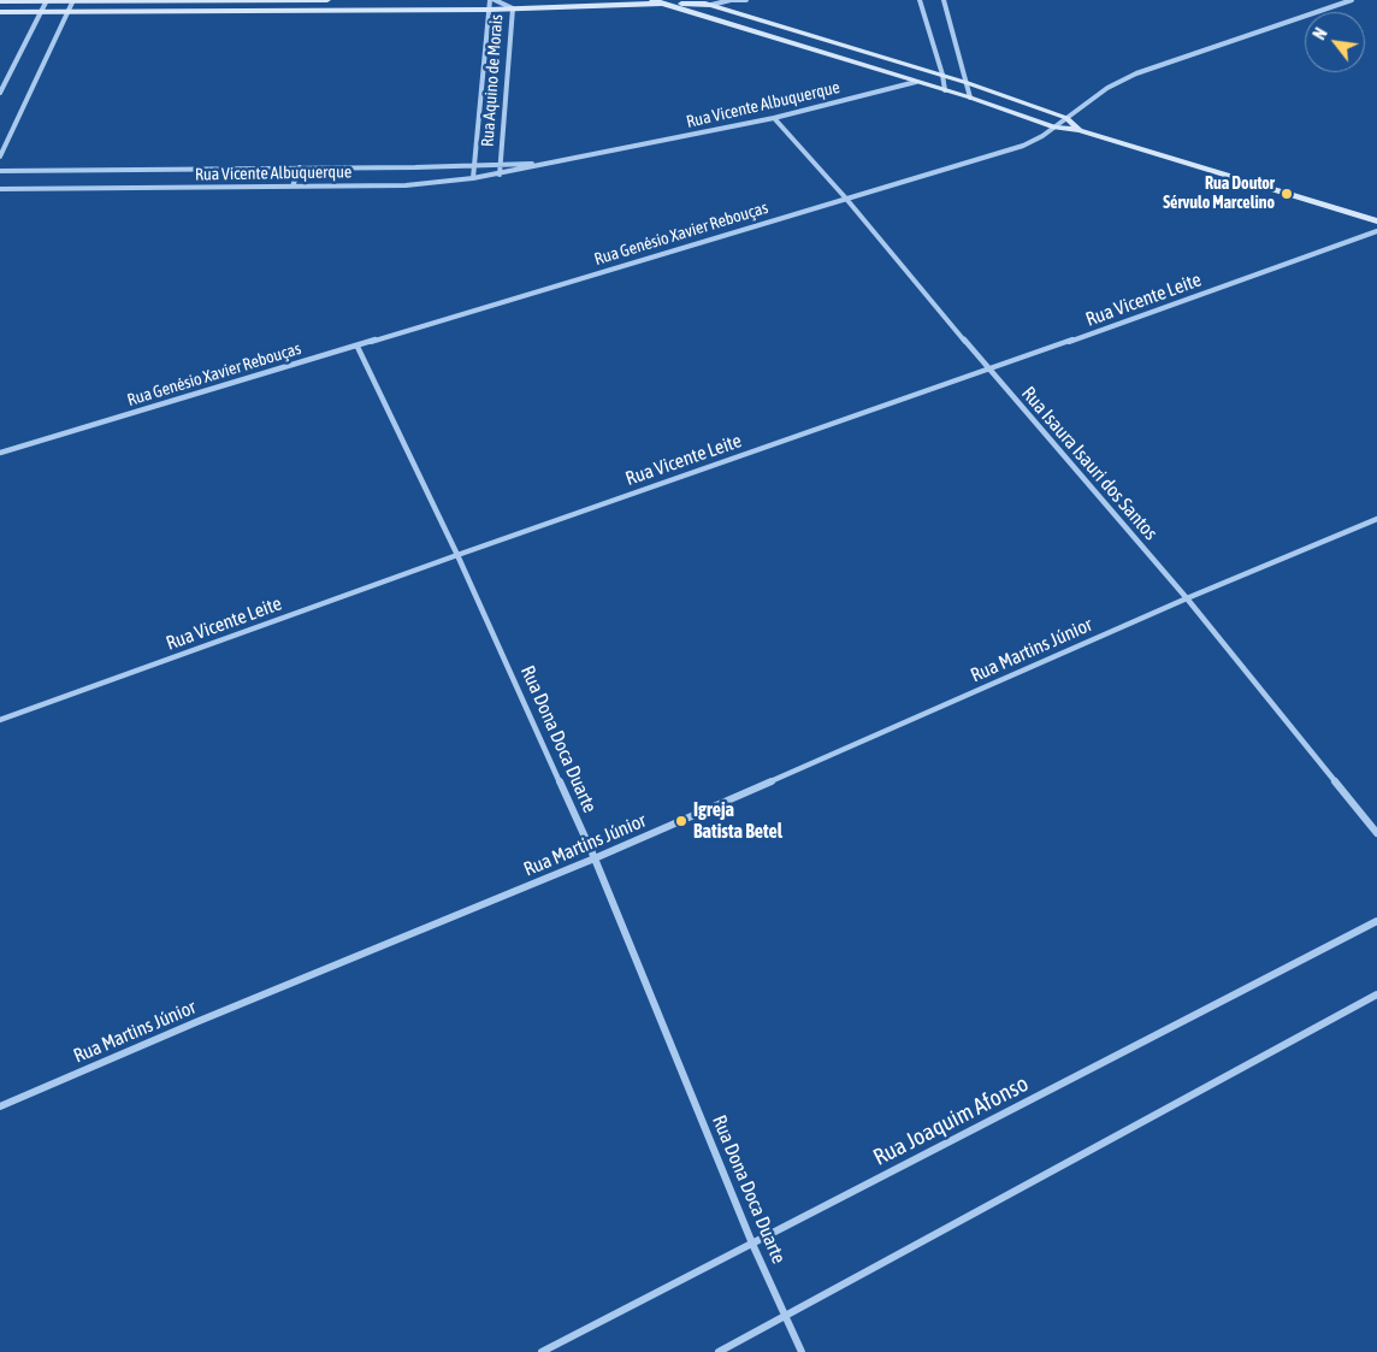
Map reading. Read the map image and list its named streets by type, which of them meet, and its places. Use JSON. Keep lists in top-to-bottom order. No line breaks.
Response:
{"streets":{"street":["Rua Aquino de Morais","Rua Vicente Albuquerque","Rua Genésio Xavier Rebouças","Rua Vicente Leite","Rua Isaura Isauri dos Santos","Rua Martins Júnior","Rua Dona Doca Duarte","Rua Joaquim Afonso"]},"crossings":[["Rua Aquino de Morais","Rua Vicente Albuquerque"],["Rua Vicente Albuquerque","Rua Isaura Isauri dos Santos"],["Rua Genésio Xavier Rebouças","Rua Isaura Isauri dos Santos"],["Rua Genésio Xavier Rebouças","Rua Dona Doca Duarte"],["Rua Vicente Leite","Rua Isaura Isauri dos Santos"],["Rua Vicente Leite","Rua Dona Doca Duarte"],["Rua Isaura Isauri dos Santos","Rua Martins Júnior"],["Rua Martins Júnior","Rua Dona Doca Duarte"],["Rua Dona Doca Duarte","Rua Joaquim Afonso"]],"places":["Rua Doutor Sérvulo Marcelino","Igreja Batista Betel"],"north":"top left"}
